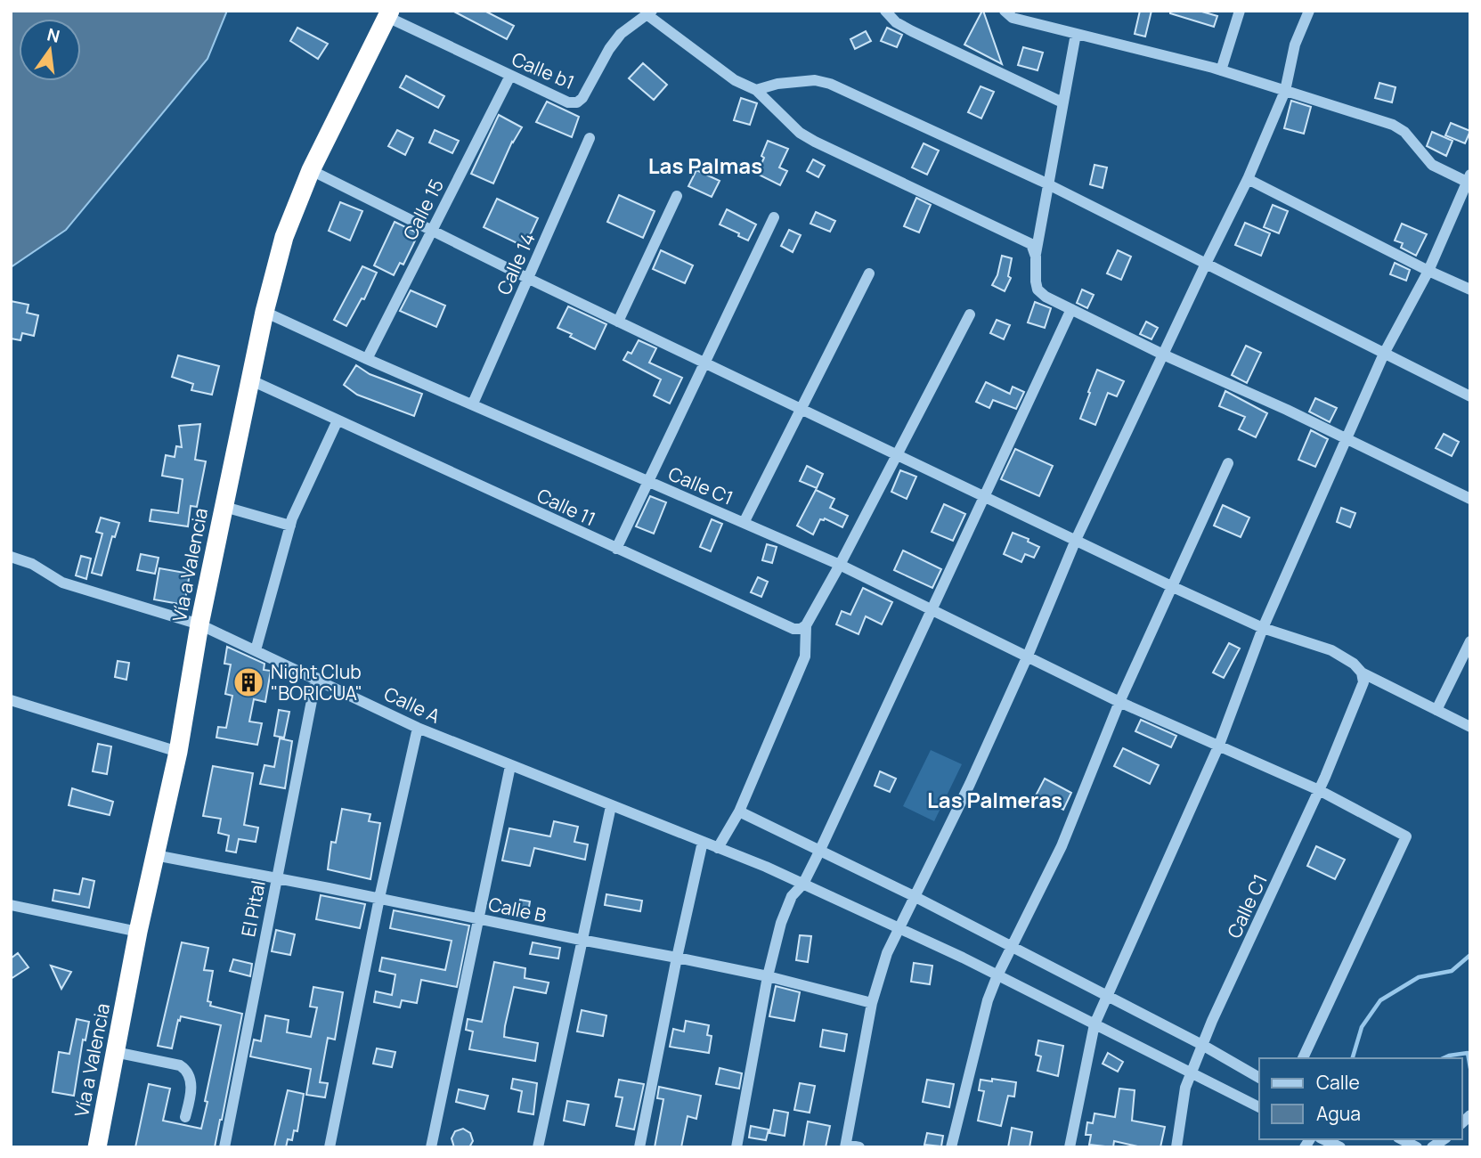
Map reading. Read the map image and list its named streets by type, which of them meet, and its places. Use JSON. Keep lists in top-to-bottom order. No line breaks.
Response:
{"streets":{"highway":["Vía a Valencia"],"street":["Calle b1","Calle 15","Calle 14","Calle C1","Calle 11","Calle A","El Pital","Calle B"]},"crossings":[["Calle b1","Calle 15"],["Calle b1","Vía a Valencia"],["Calle 15","Calle C1"],["Calle 14","Calle C1"],["Calle C1","Vía a Valencia"],["Calle C1","Calle A"],["Calle 11","Vía a Valencia"],["Vía a Valencia","Calle A"],["Vía a Valencia","Calle B"],["Calle A","El Pital"],["El Pital","Calle B"]],"districts":["Las Palmas","Las Palmeras"],"places":{"building":["Night Club \"BORICUA\""]},"legend":["Calle","Agua"],"north":"top"}
